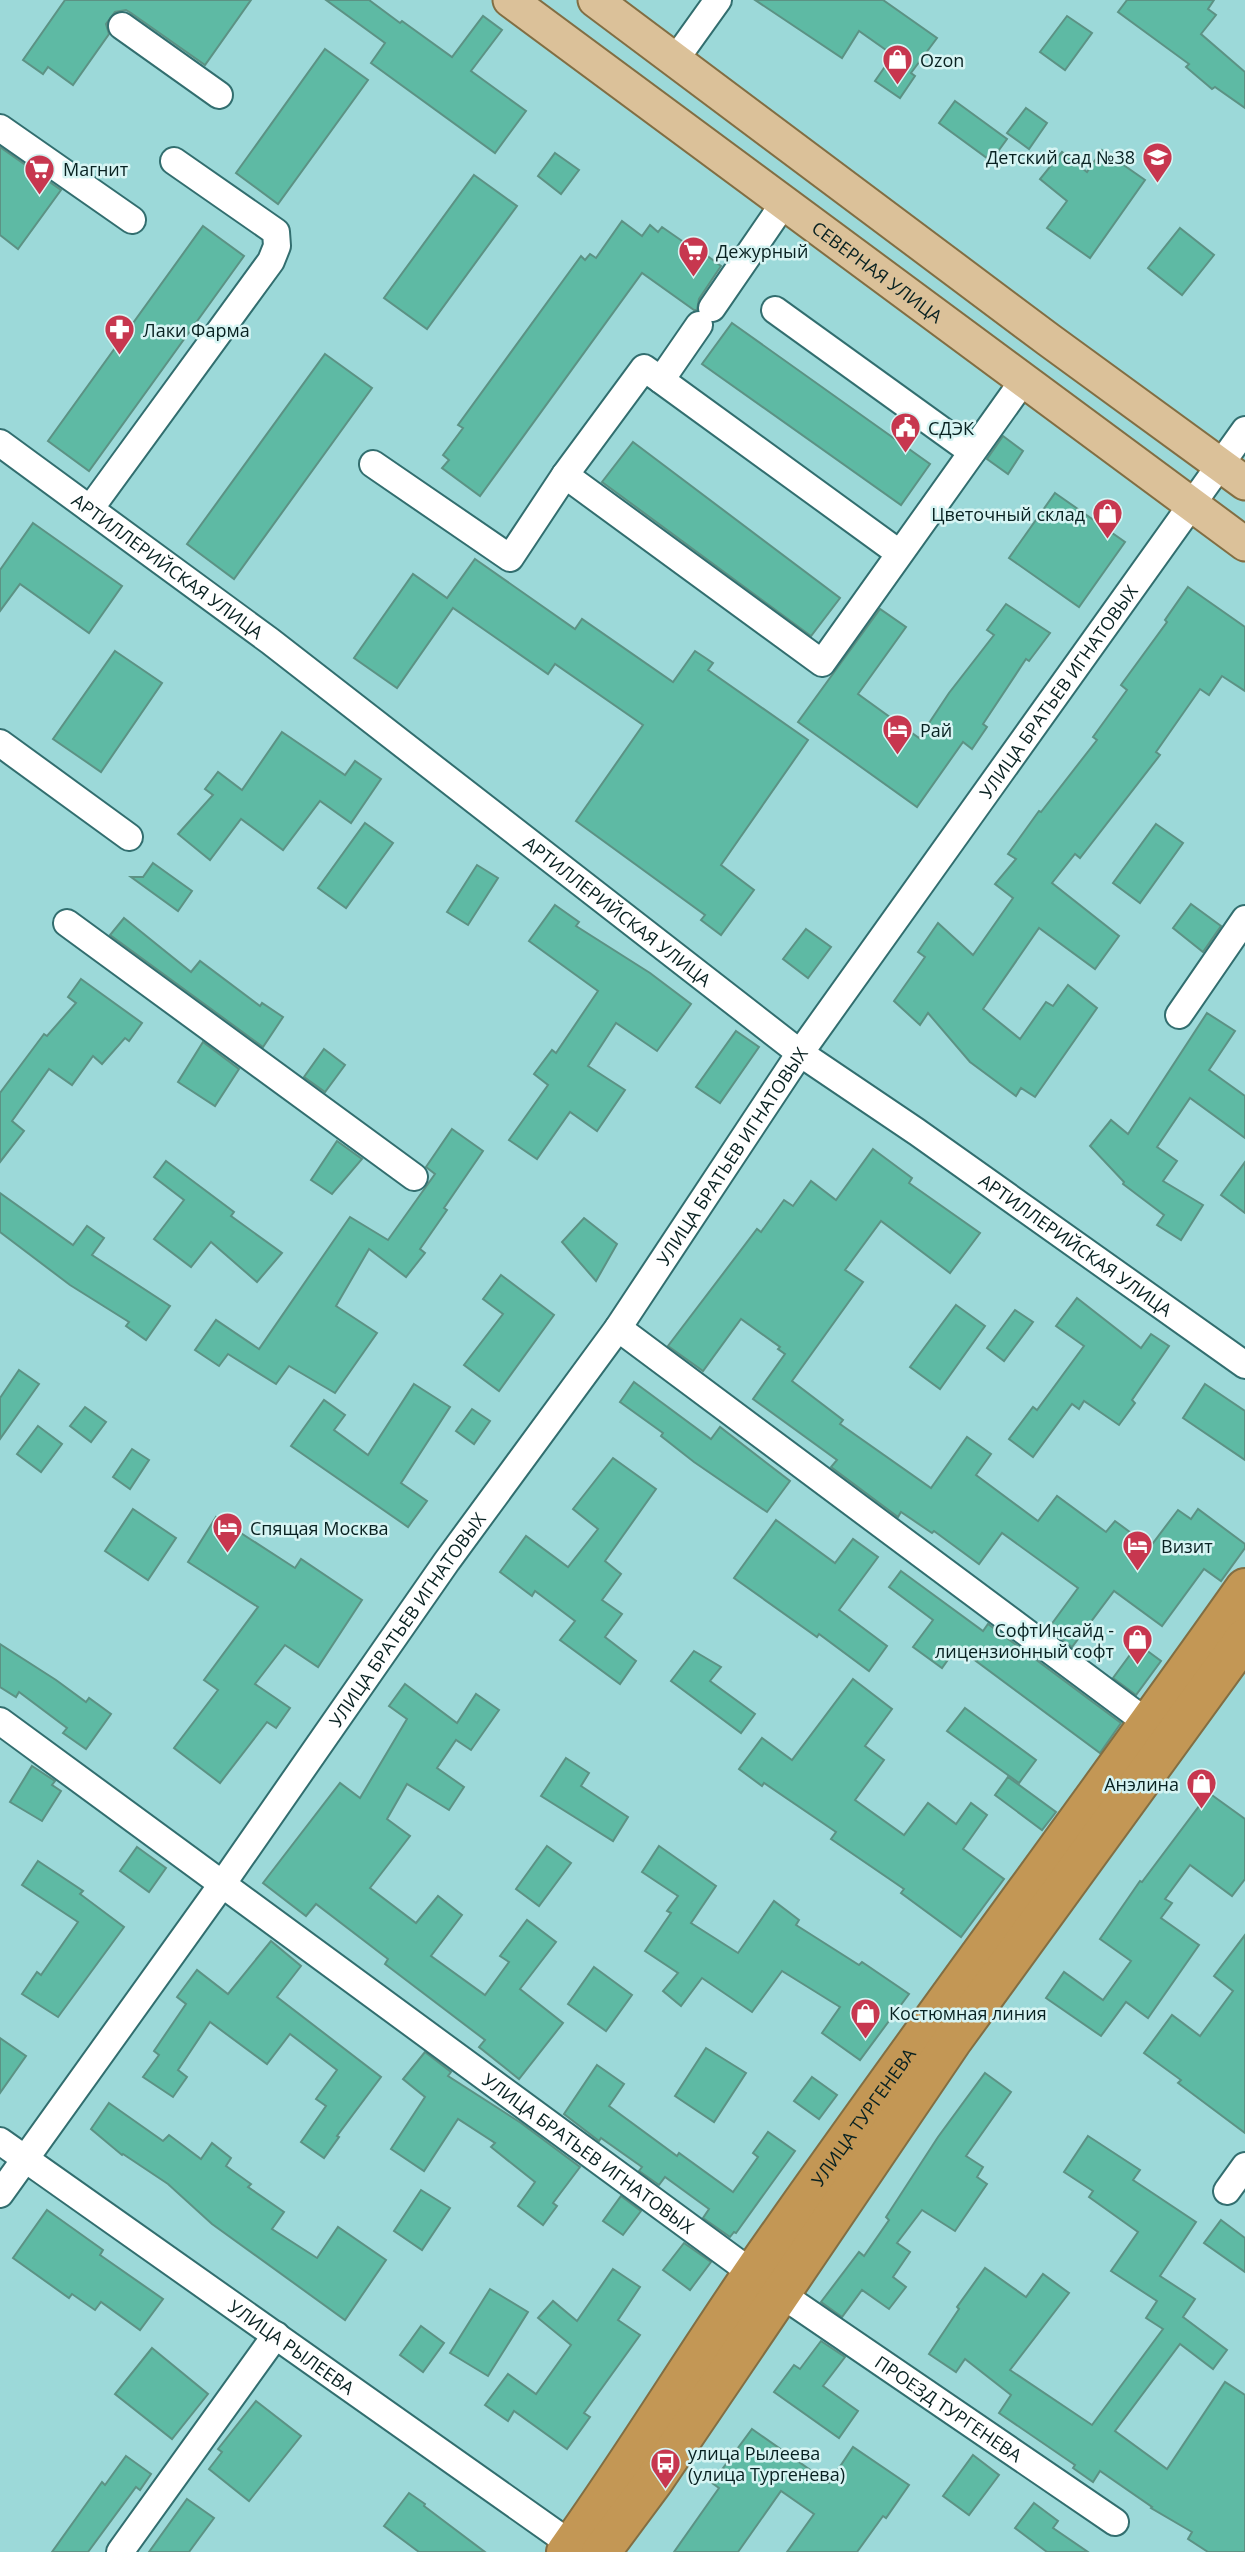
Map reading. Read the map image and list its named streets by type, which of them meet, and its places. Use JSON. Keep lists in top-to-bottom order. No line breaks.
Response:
{"streets":{"highway":["УЛИЦА ТУРГЕНЕВА"],"main road":["СЕВЕРНАЯ УЛИЦА"],"street":["АРТИЛЛЕРИЙСКАЯ УЛИЦА","УЛИЦА БРАТЬЕВ ИГНАТОВЫХ","УЛИЦА РЫЛЕЕВА","ПРОЕЗД ТУРГЕНЕВА"]},"crossings":[["СЕВЕРНАЯ УЛИЦА","УЛИЦА БРАТЬЕВ ИГНАТОВЫХ"],["АРТИЛЛЕРИЙСКАЯ УЛИЦА","УЛИЦА БРАТЬЕВ ИГНАТОВЫХ"],["УЛИЦА БРАТЬЕВ ИГНАТОВЫХ","УЛИЦА ТУРГЕНЕВА"],["УЛИЦА БРАТЬЕВ ИГНАТОВЫХ","УЛИЦА РЫЛЕЕВА"],["УЛИЦА БРАТЬЕВ ИГНАТОВЫХ","ПРОЕЗД ТУРГЕНЕВА"],["УЛИЦА ТУРГЕНЕВА","УЛИЦА РЫЛЕЕВА"],["УЛИЦА ТУРГЕНЕВА","ПРОЕЗД ТУРГЕНЕВА"]],"places":{"shop":["Ozon","Цветочный склад","СофтИнсайд - лицензионный софт","Анэлина","Костюмная линия"],"school or university":["Детский сад №38"],"supermarket":["Магнит","Дежурный"],"pharmacy":["Лаки Фарма"],"public building":["СДЭК"],"hotel":["Рай","Спящая Москва","Визит"],"bus stop":["улица Рылеева (улица Тургенева)"]}}
